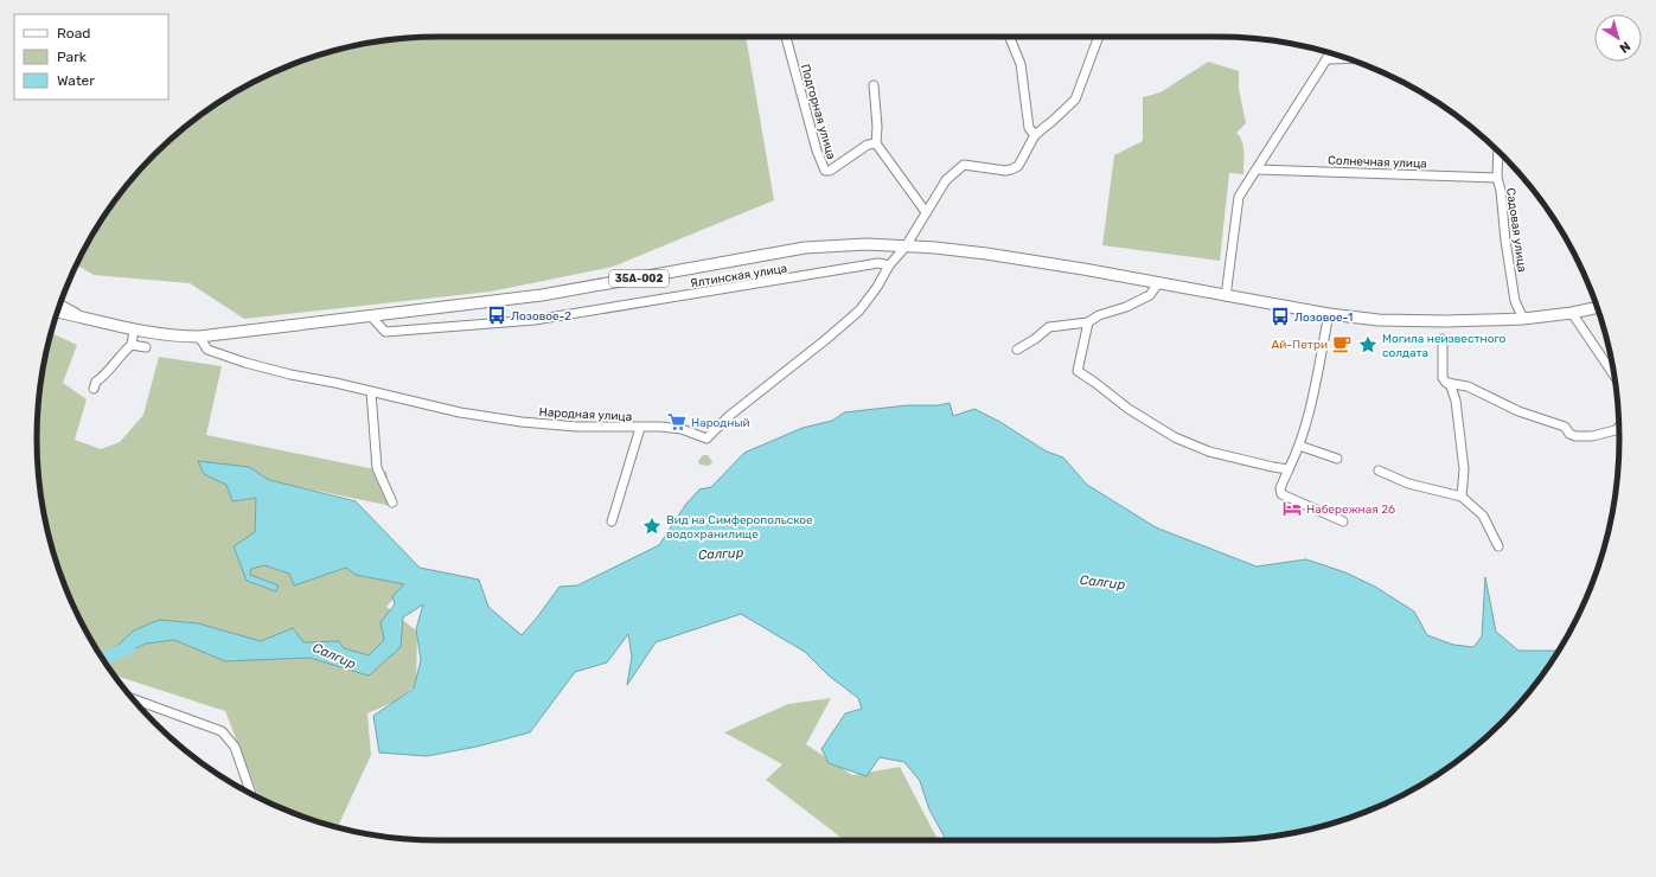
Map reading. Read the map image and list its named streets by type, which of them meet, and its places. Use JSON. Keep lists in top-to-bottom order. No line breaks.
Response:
{"streets":{"main road":["35А-002"],"street":["Подгорная улица","Солнечная улица","Садовая улица","Ялтинская улица","Народная улица"]},"crossings":[["Солнечная улица","Садовая улица"],["Садовая улица","35А-002"],["Ялтинская улица","35А-002"],["Ялтинская улица","Народная улица"],["35А-002","Народная улица"]],"water":["Салгир"],"places":{"bus stop":["Лозовое-2","Лозовое-1"],"cafe":["Ай-Петри"],"place":["Могила неизвестного солдата","Вид на Симферопольское водохранилище"],"supermarket":["Народный"],"hotel":["Набережная 26"]},"legend":["Road","Park","Water"],"north":"bottom right"}
